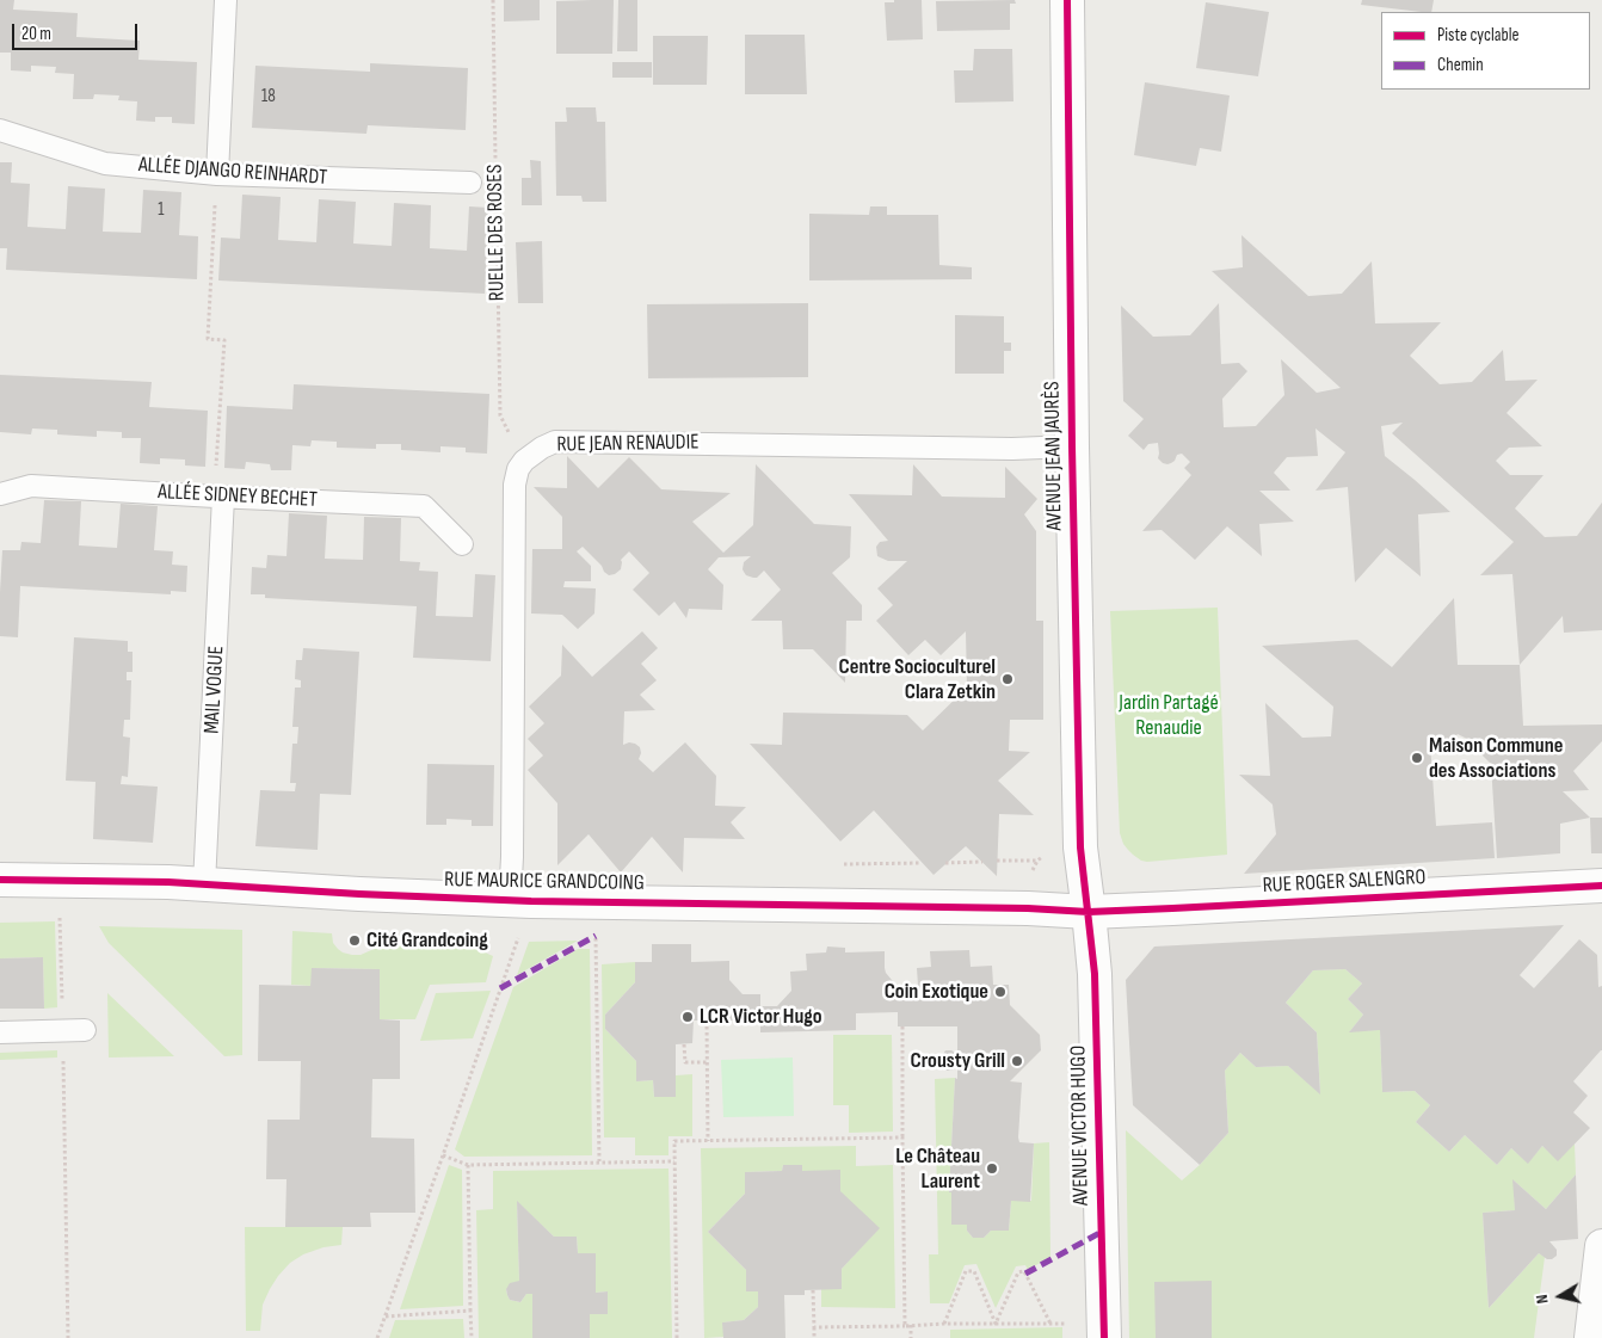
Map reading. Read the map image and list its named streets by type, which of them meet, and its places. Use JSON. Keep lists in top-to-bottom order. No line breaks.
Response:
{"streets":{"street":["AVENUE JEAN JAURÈS","RUE MAURICE GRANDCOING","RUE ROGER SALENGRO","AVENUE VICTOR HUGO"],"lane":["ALLÉE DJANGO REINHARDT","RUE JEAN RENAUDIE","ALLÉE SIDNEY BECHET","MAIL VOGUE"],"path":["RUELLE DES ROSES"]},"crossings":[["RUELLE DES ROSES","RUE JEAN RENAUDIE"],["RUE JEAN RENAUDIE","AVENUE JEAN JAURÈS"],["AVENUE JEAN JAURÈS","RUE MAURICE GRANDCOING"],["AVENUE JEAN JAURÈS","RUE ROGER SALENGRO"],["AVENUE JEAN JAURÈS","AVENUE VICTOR HUGO"],["ALLÉE SIDNEY BECHET","MAIL VOGUE"],["MAIL VOGUE","RUE MAURICE GRANDCOING"],["RUE MAURICE GRANDCOING","RUE ROGER SALENGRO"],["RUE MAURICE GRANDCOING","AVENUE VICTOR HUGO"],["RUE ROGER SALENGRO","AVENUE VICTOR HUGO"]],"parks":["Jardin Partagé Renaudie"],"places":["Centre Socioculturel Clara Zetkin","Maison Commune des Associations","Cité Grandcoing","Coin Exotique","LCR Victor Hugo","Crousty Grill","Le Château Laurent"],"house_numbers":["18","1"],"legend":["Piste cyclable","Chemin"],"scale_bar":"20 m","north":"left"}
